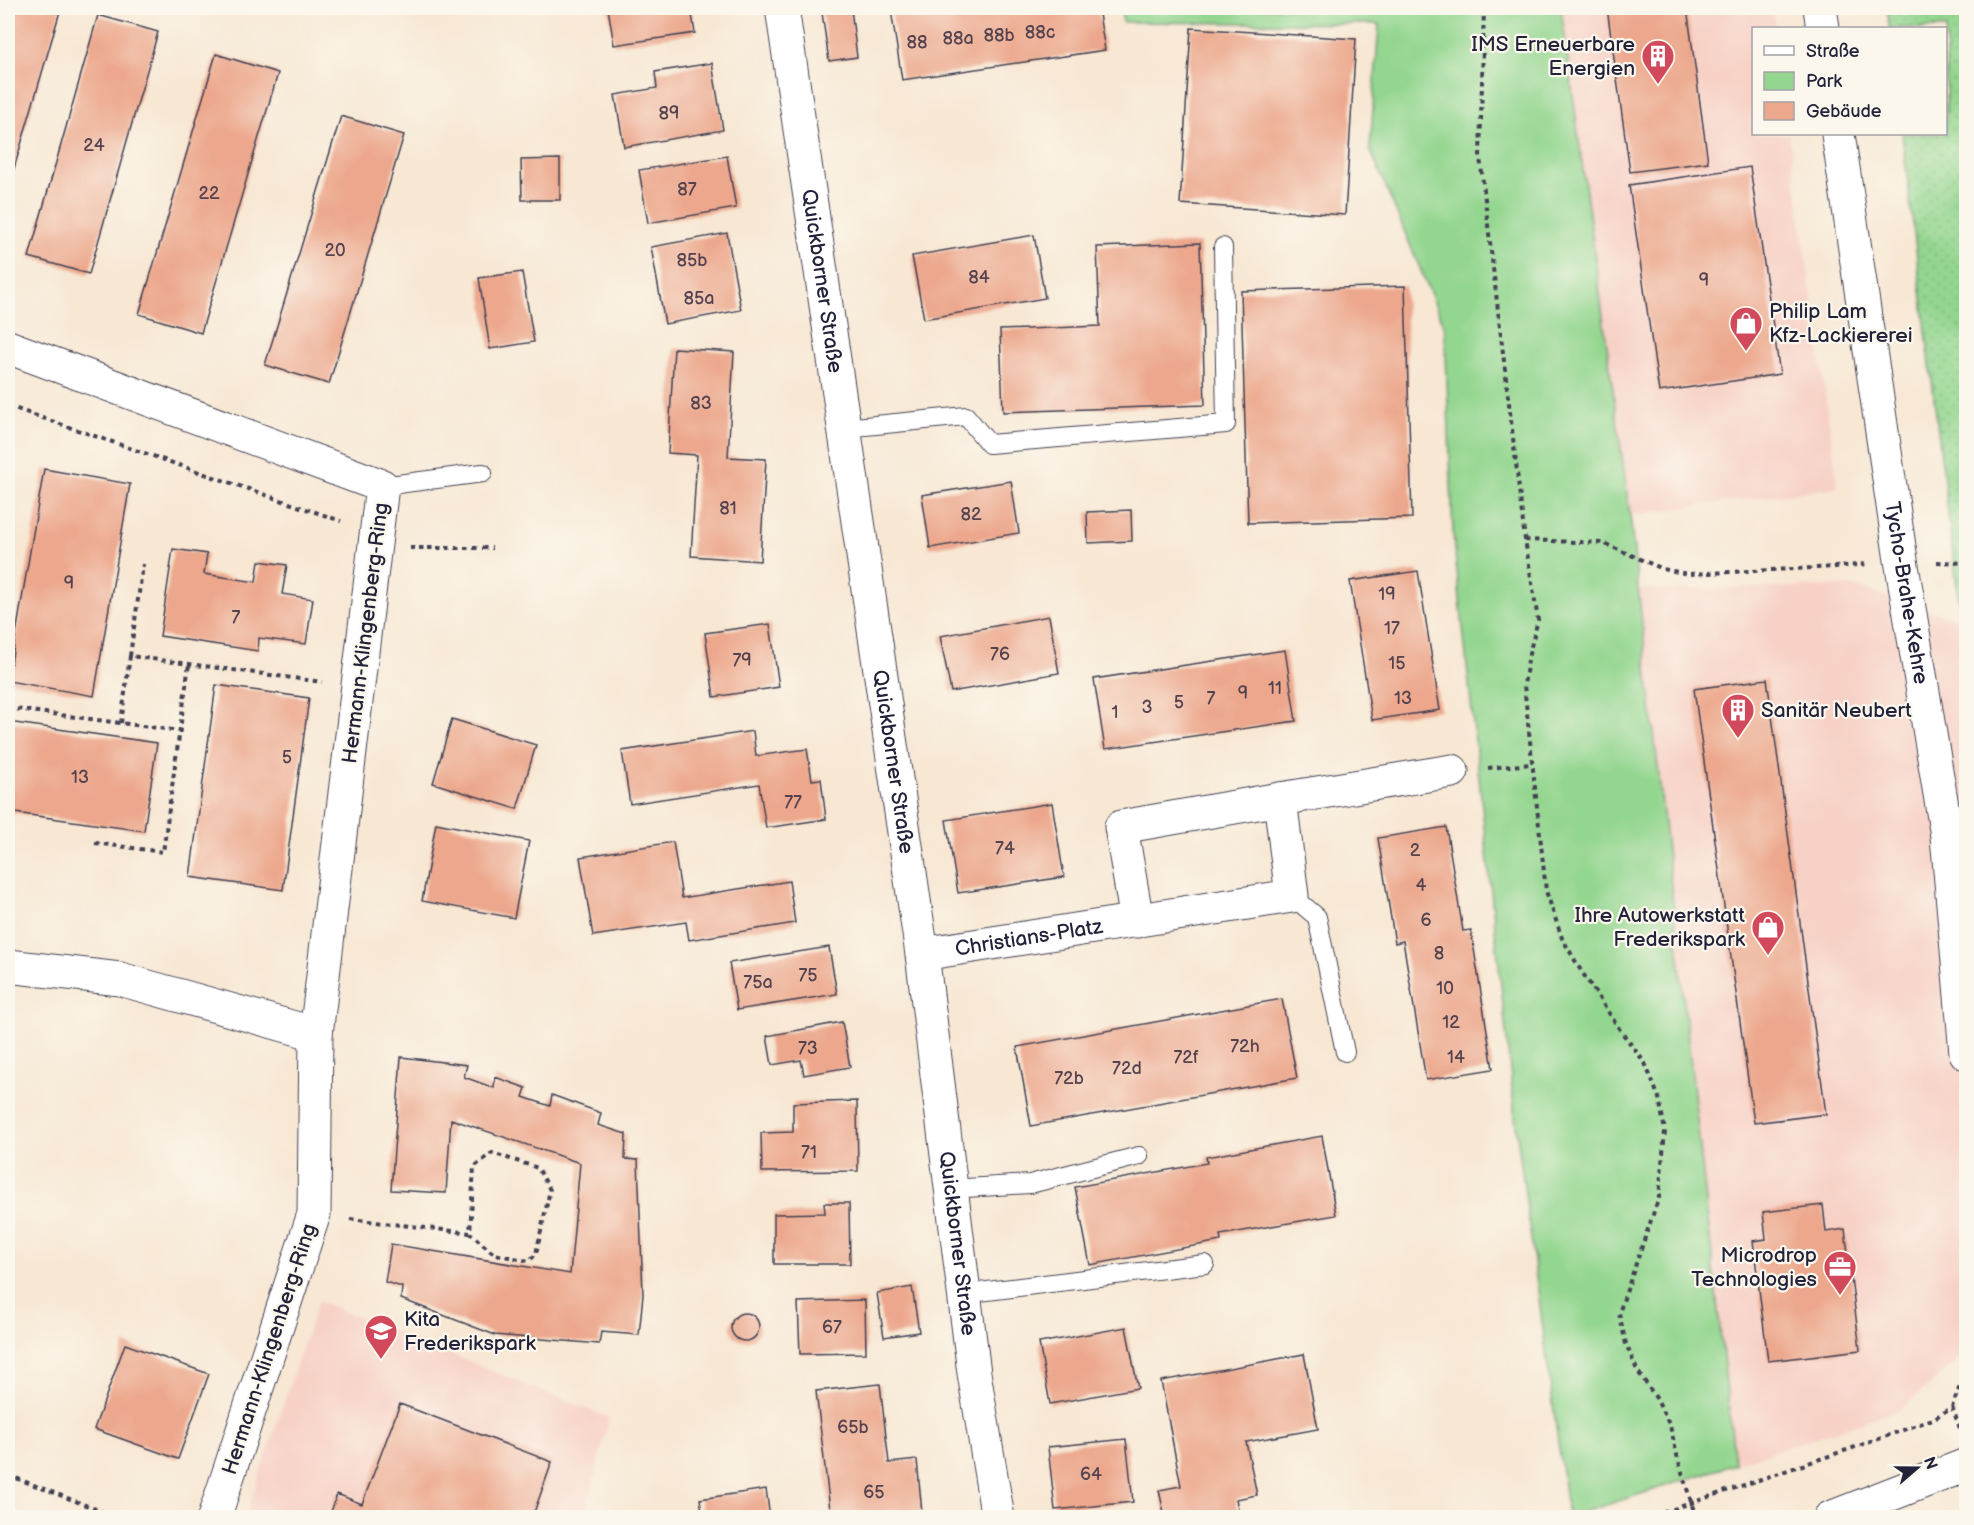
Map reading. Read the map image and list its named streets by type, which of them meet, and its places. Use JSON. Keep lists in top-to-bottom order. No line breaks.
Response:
{"streets":{"street":["Quickborner Straße","Tycho-Brahe-Kehre","Hermann-Klingenberg-Ring","Christians-Platz"]},"crossings":[["Quickborner Straße","Christians-Platz"]],"places":{"building":["IMS Erneuerbare Energien","Sanitär Neubert"],"shop":["Philip Lam Kfz-Lackiererei","Ihre Autowerkstatt Frederikspark"],"office":["Microdrop Technologies"],"school or university":["Kita Frederikspark"]},"house_numbers":["88c","88b","88a","88","89","24","87","22","20","85b","84","9","85a","83","81","82","9","19","7","17","76","79","15","11","9","7","13","5","3","1","5","13","77","74","2","4","6","8","75","75a","10","12","72h","73","72f","14","72d","72b","71","67","65b","64","65"],"legend":["Straße","Park","Gebäude"],"north":"right"}
